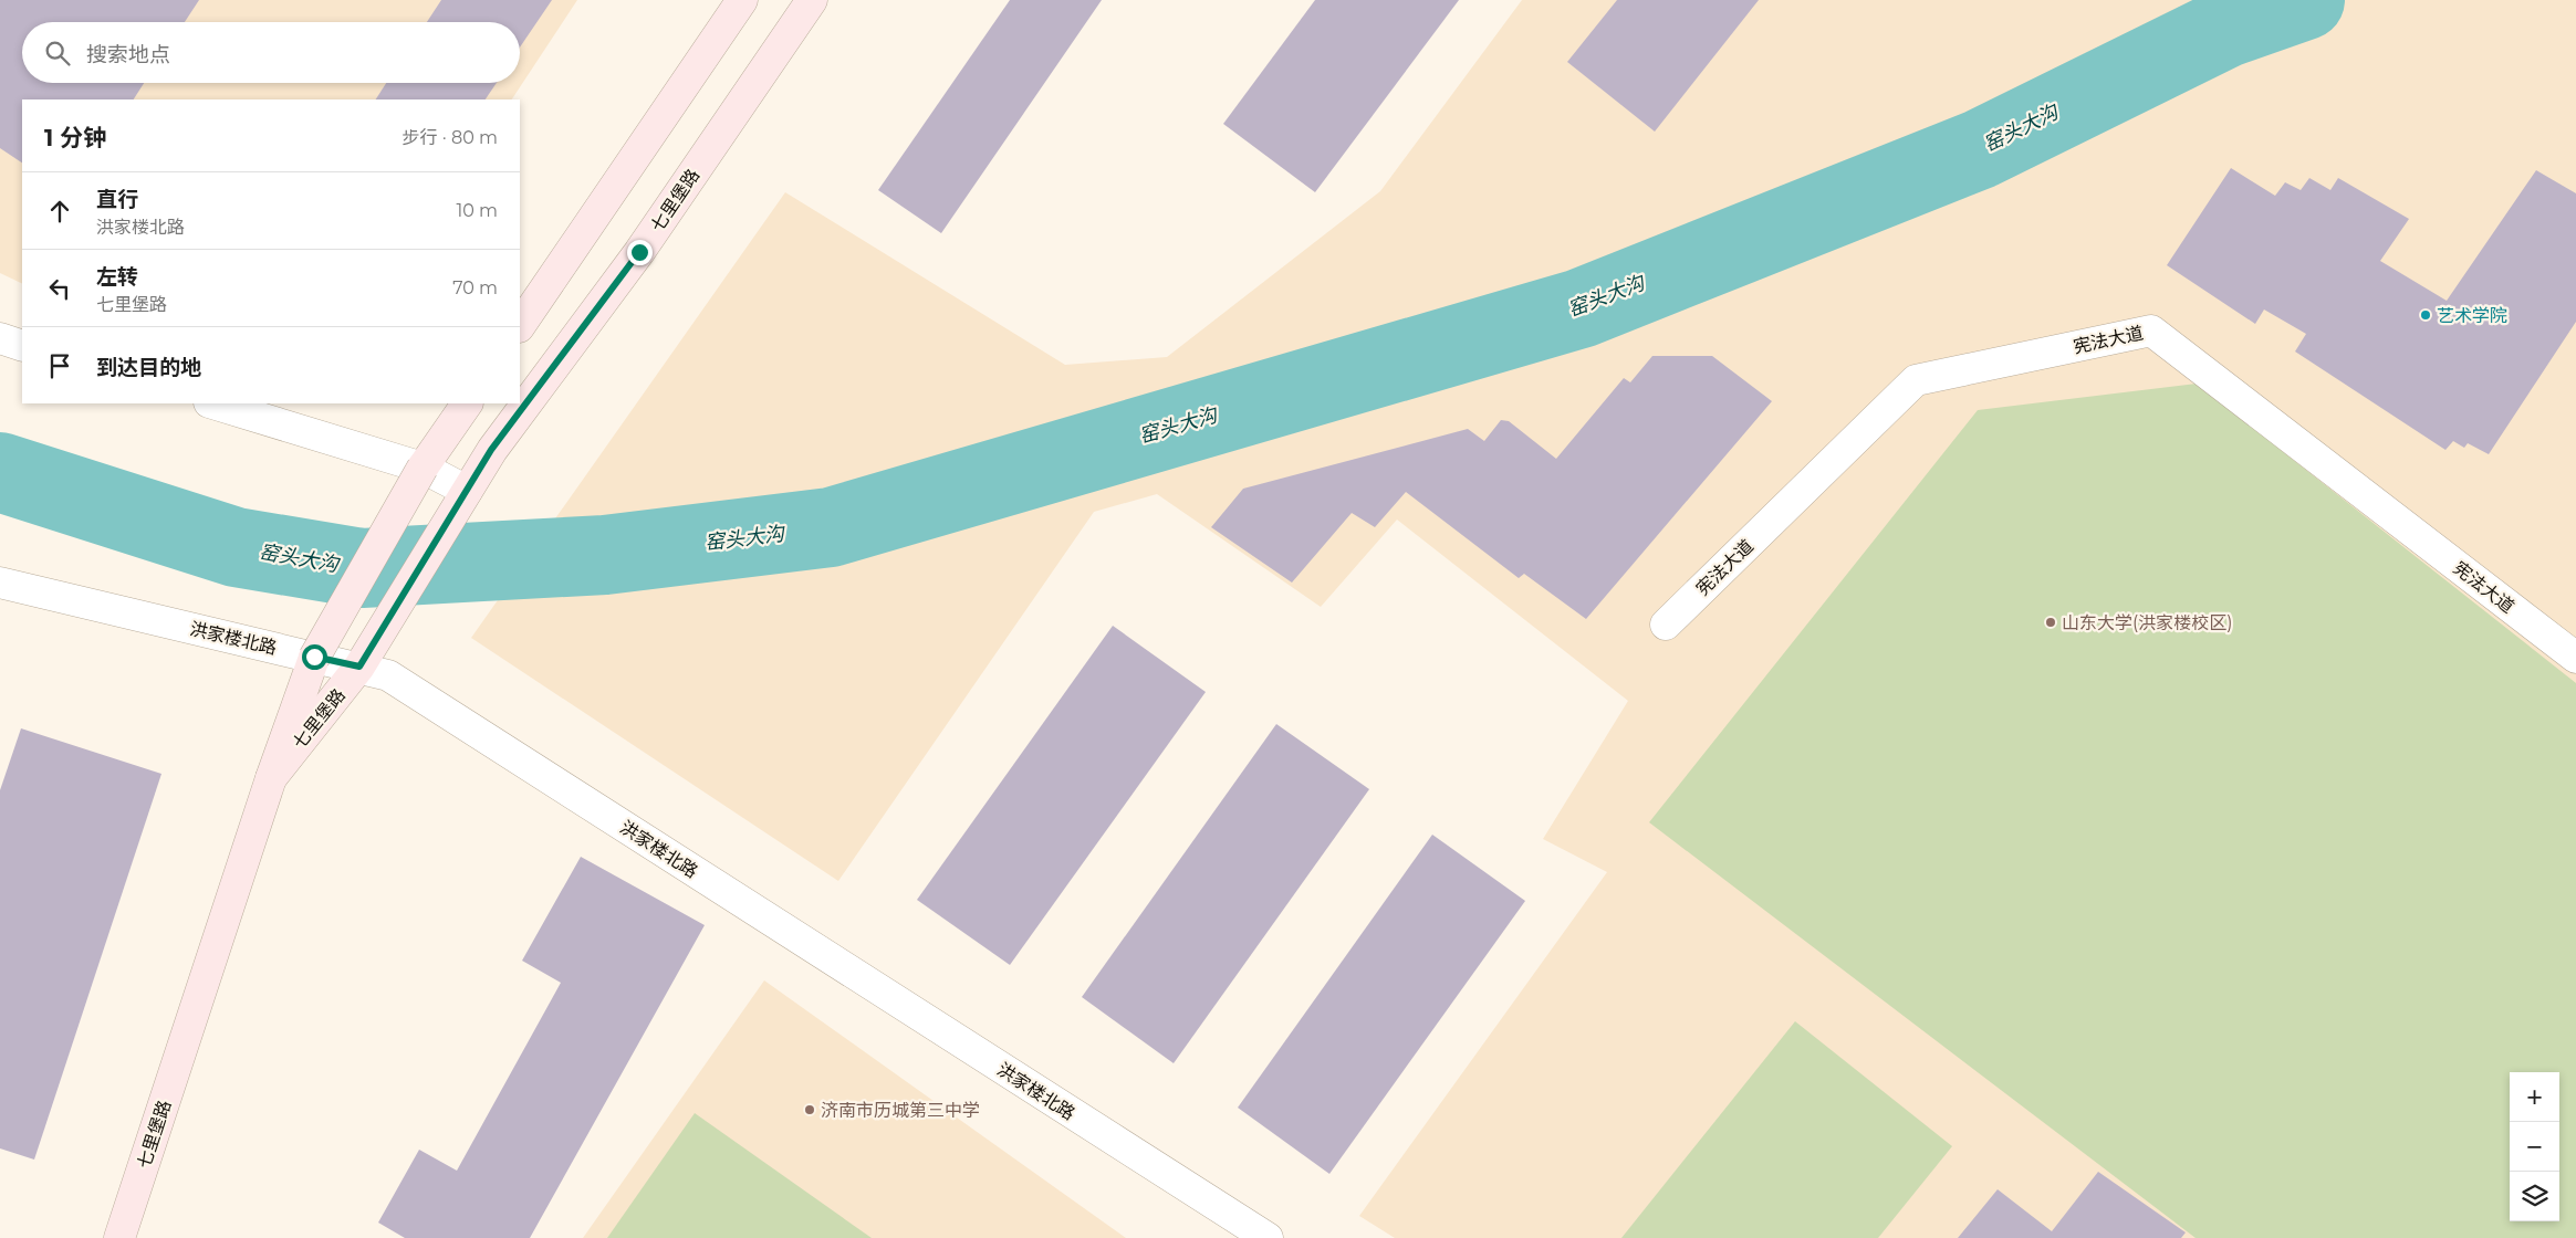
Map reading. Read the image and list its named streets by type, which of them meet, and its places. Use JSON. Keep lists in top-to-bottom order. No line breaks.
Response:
{"streets":{"main road":["七里堡路"],"street":["宪法大道","洪家楼北路"]},"crossings":[["七里堡路","洪家楼北路"]],"water":["窑头大沟"],"places":["艺术学院","山东大学(洪家楼校区)","济南市历城第三中学"],"page":{"search":"搜索地点","heading":["1 分钟","步行 · 80 m"],"list":[["直行","洪家楼北路","10 m"],["左转","七里堡路","70 m"],"到达目的地"],"map_buttons":["+","−"]}}
